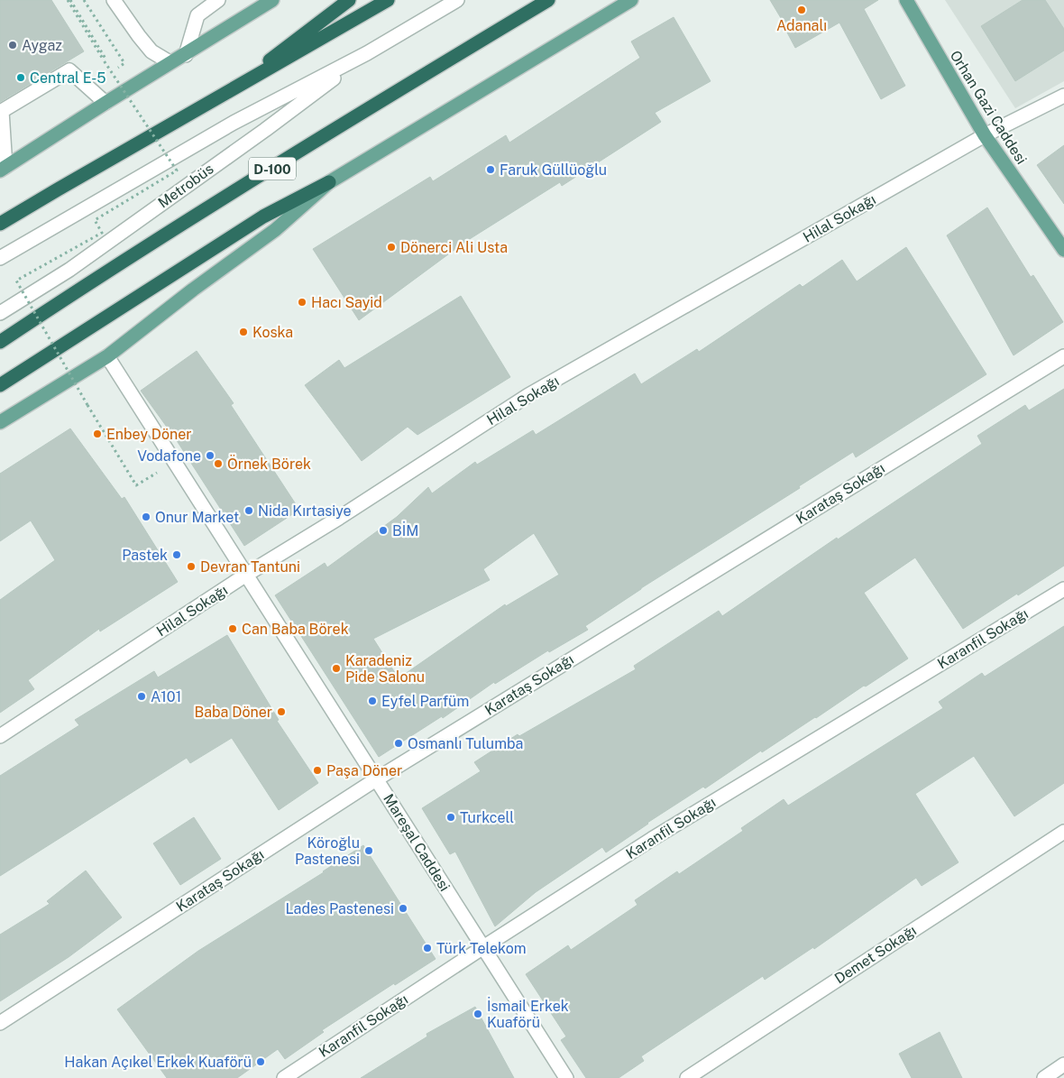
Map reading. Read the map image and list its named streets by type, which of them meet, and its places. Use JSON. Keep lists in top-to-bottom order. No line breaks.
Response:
{"streets":{"highway":["D-100"],"main road":["Orhan Gazi Caddesi"],"street":["Metrobüs","Hilal Sokağı","Karataş Sokağı","Karanfil Sokağı","Mareşal Caddesi","Demet Sokağı"]},"crossings":[["Orhan Gazi Caddesi","Hilal Sokağı"],["Hilal Sokağı","Mareşal Caddesi"],["Karataş Sokağı","Mareşal Caddesi"],["Karanfil Sokağı","Mareşal Caddesi"]],"places":["Adanalı","Aygaz","Central E-5","Faruk Güllüoğlu","Dönerci Ali Usta","Hacı Sayid","Koska","Enbey Döner","Vodafone","Örnek Börek","Nida Kırtasiye","Onur Market","BİM","Pastek","Devran Tantuni","Can Baba Börek","Karadeniz Pide Salonu","A101","Eyfel Parfüm","Baba Döner","Osmanlı Tulumba","Paşa Döner","Turkcell","Köroğlu Pastenesi","Lades Pastenesi","Türk Telekom","İsmail Erkek Kuaförü","Hakan Açıkel Erkek Kuaförü"]}
